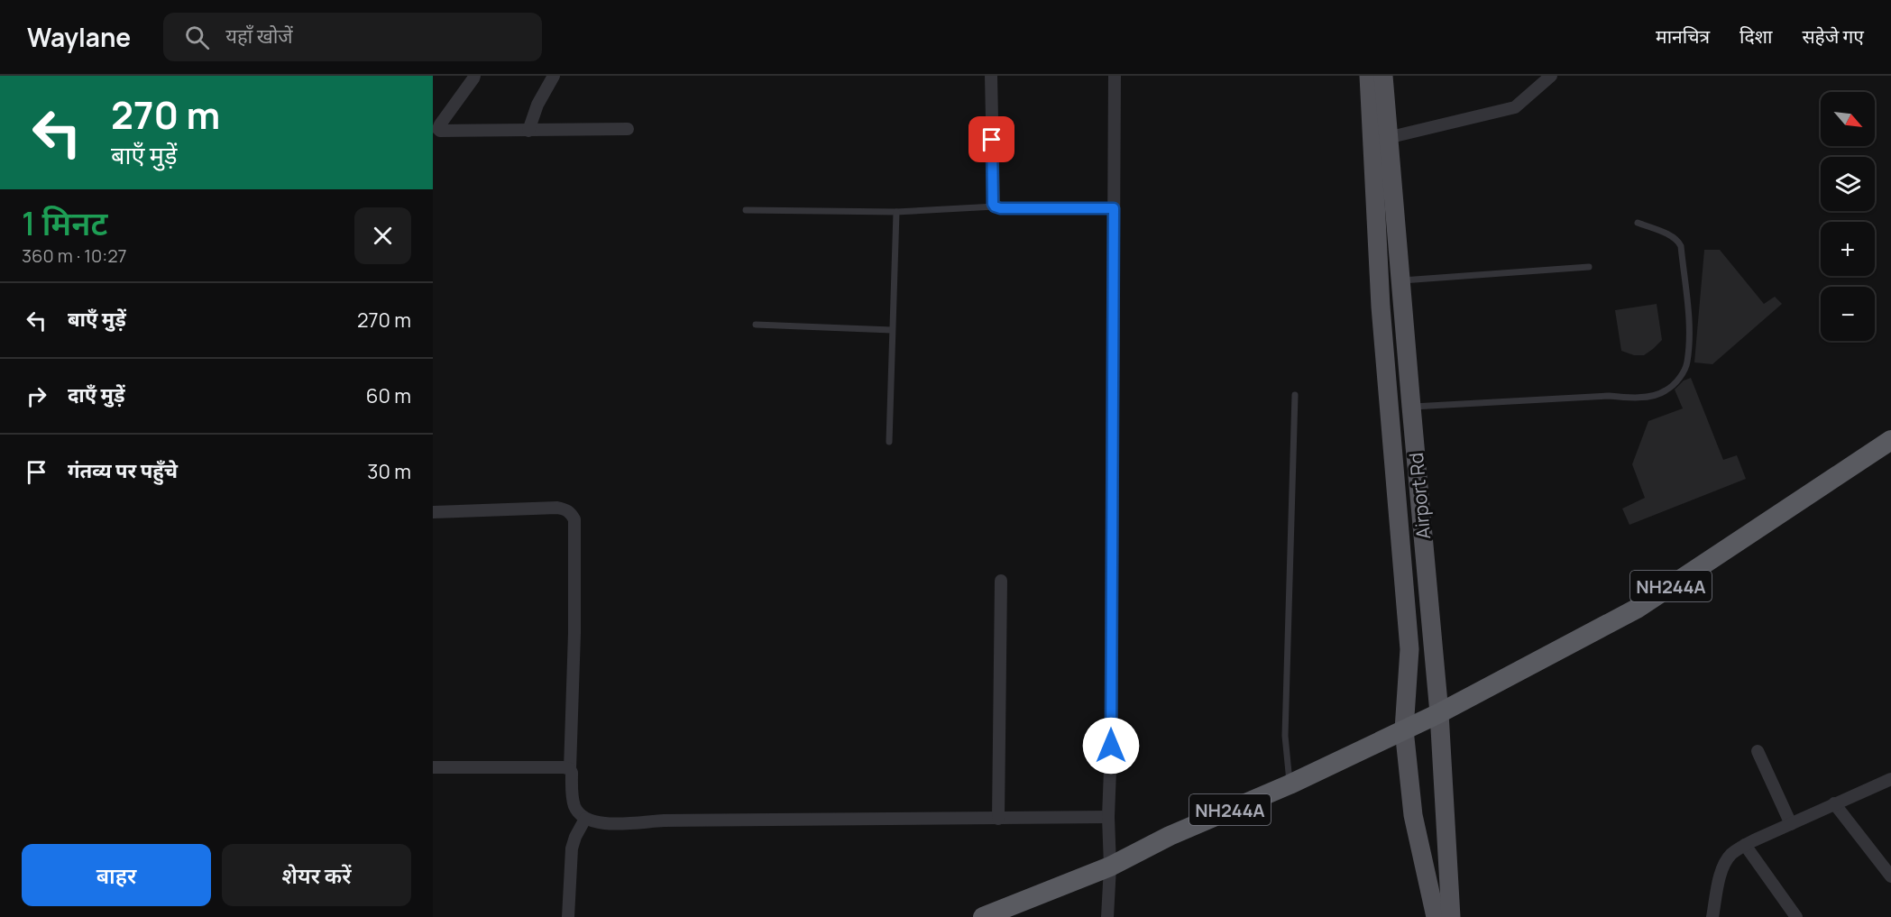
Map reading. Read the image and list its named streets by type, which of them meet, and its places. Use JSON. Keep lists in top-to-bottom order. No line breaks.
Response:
{"streets":{"highway":["NH244A"],"main road":["Airport Rd"]},"crossings":[["Airport Rd","NH244A"]],"north":"bottom right","page":{"header":"Waylane","search":"यहाँ खोजें","nav":["मानचित्र","दिशा","सहेजे गए"],"turn":["270 m","बाएँ मुड़ें"],"map_buttons":["+","−"],"heading":["1 मिनट","360 m · 10:27"],"list":[{"name":"बाएँ मुड़ें","value":"270 m"},{"name":"दाएँ मुड़ें","value":"60 m"},{"name":"गंतव्य पर पहुँचे","value":"30 m"}],"buttons":["बाहर","शेयर करें"]}}
